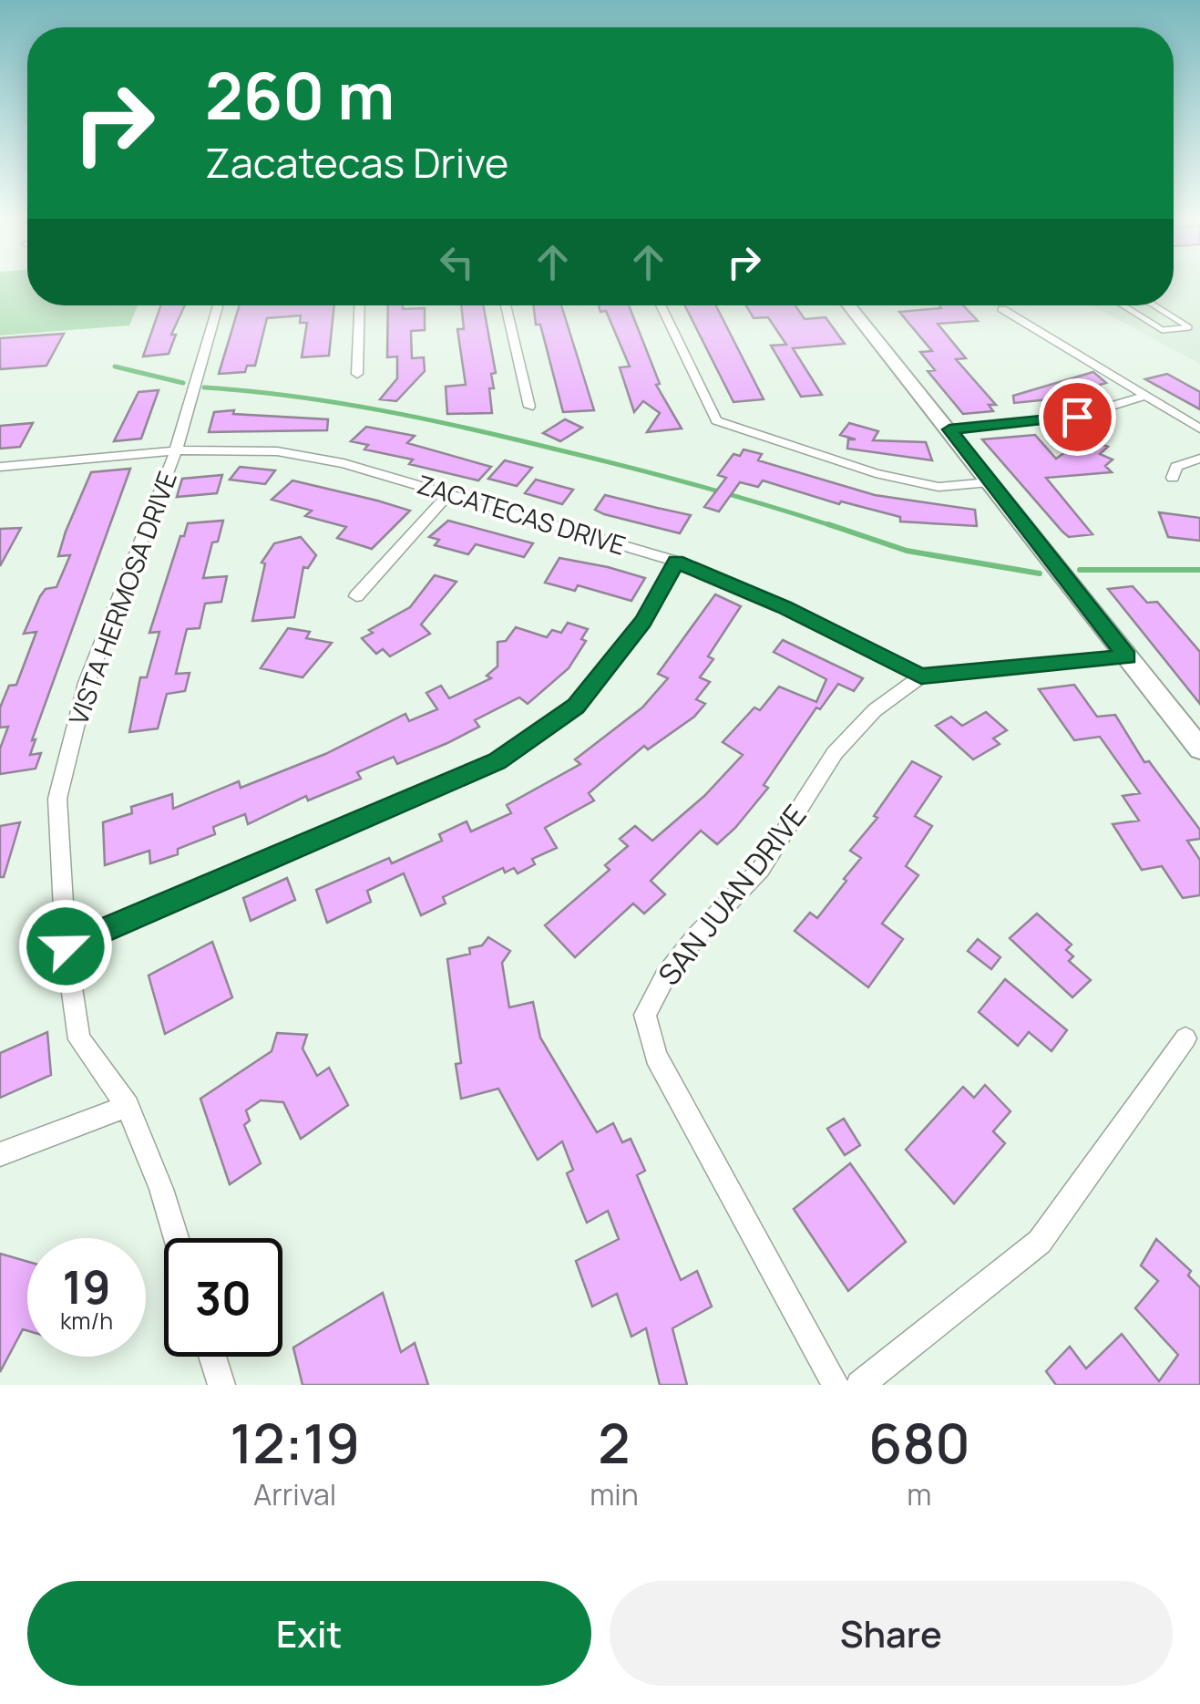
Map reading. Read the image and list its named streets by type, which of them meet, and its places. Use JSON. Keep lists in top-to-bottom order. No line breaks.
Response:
{"streets":{"street":["ZACATECAS DRIVE","VISTA HERMOSA DRIVE","SAN JUAN DRIVE"]},"crossings":[["ZACATECAS DRIVE","VISTA HERMOSA DRIVE"],["ZACATECAS DRIVE","SAN JUAN DRIVE"]],"page":{"turn":["260 m","Zacatecas Drive"],"speed":"19 km/h","limit":"30","eta":["12:19","Arrival","2","min","680","m"],"buttons":["Exit","Share"]}}
